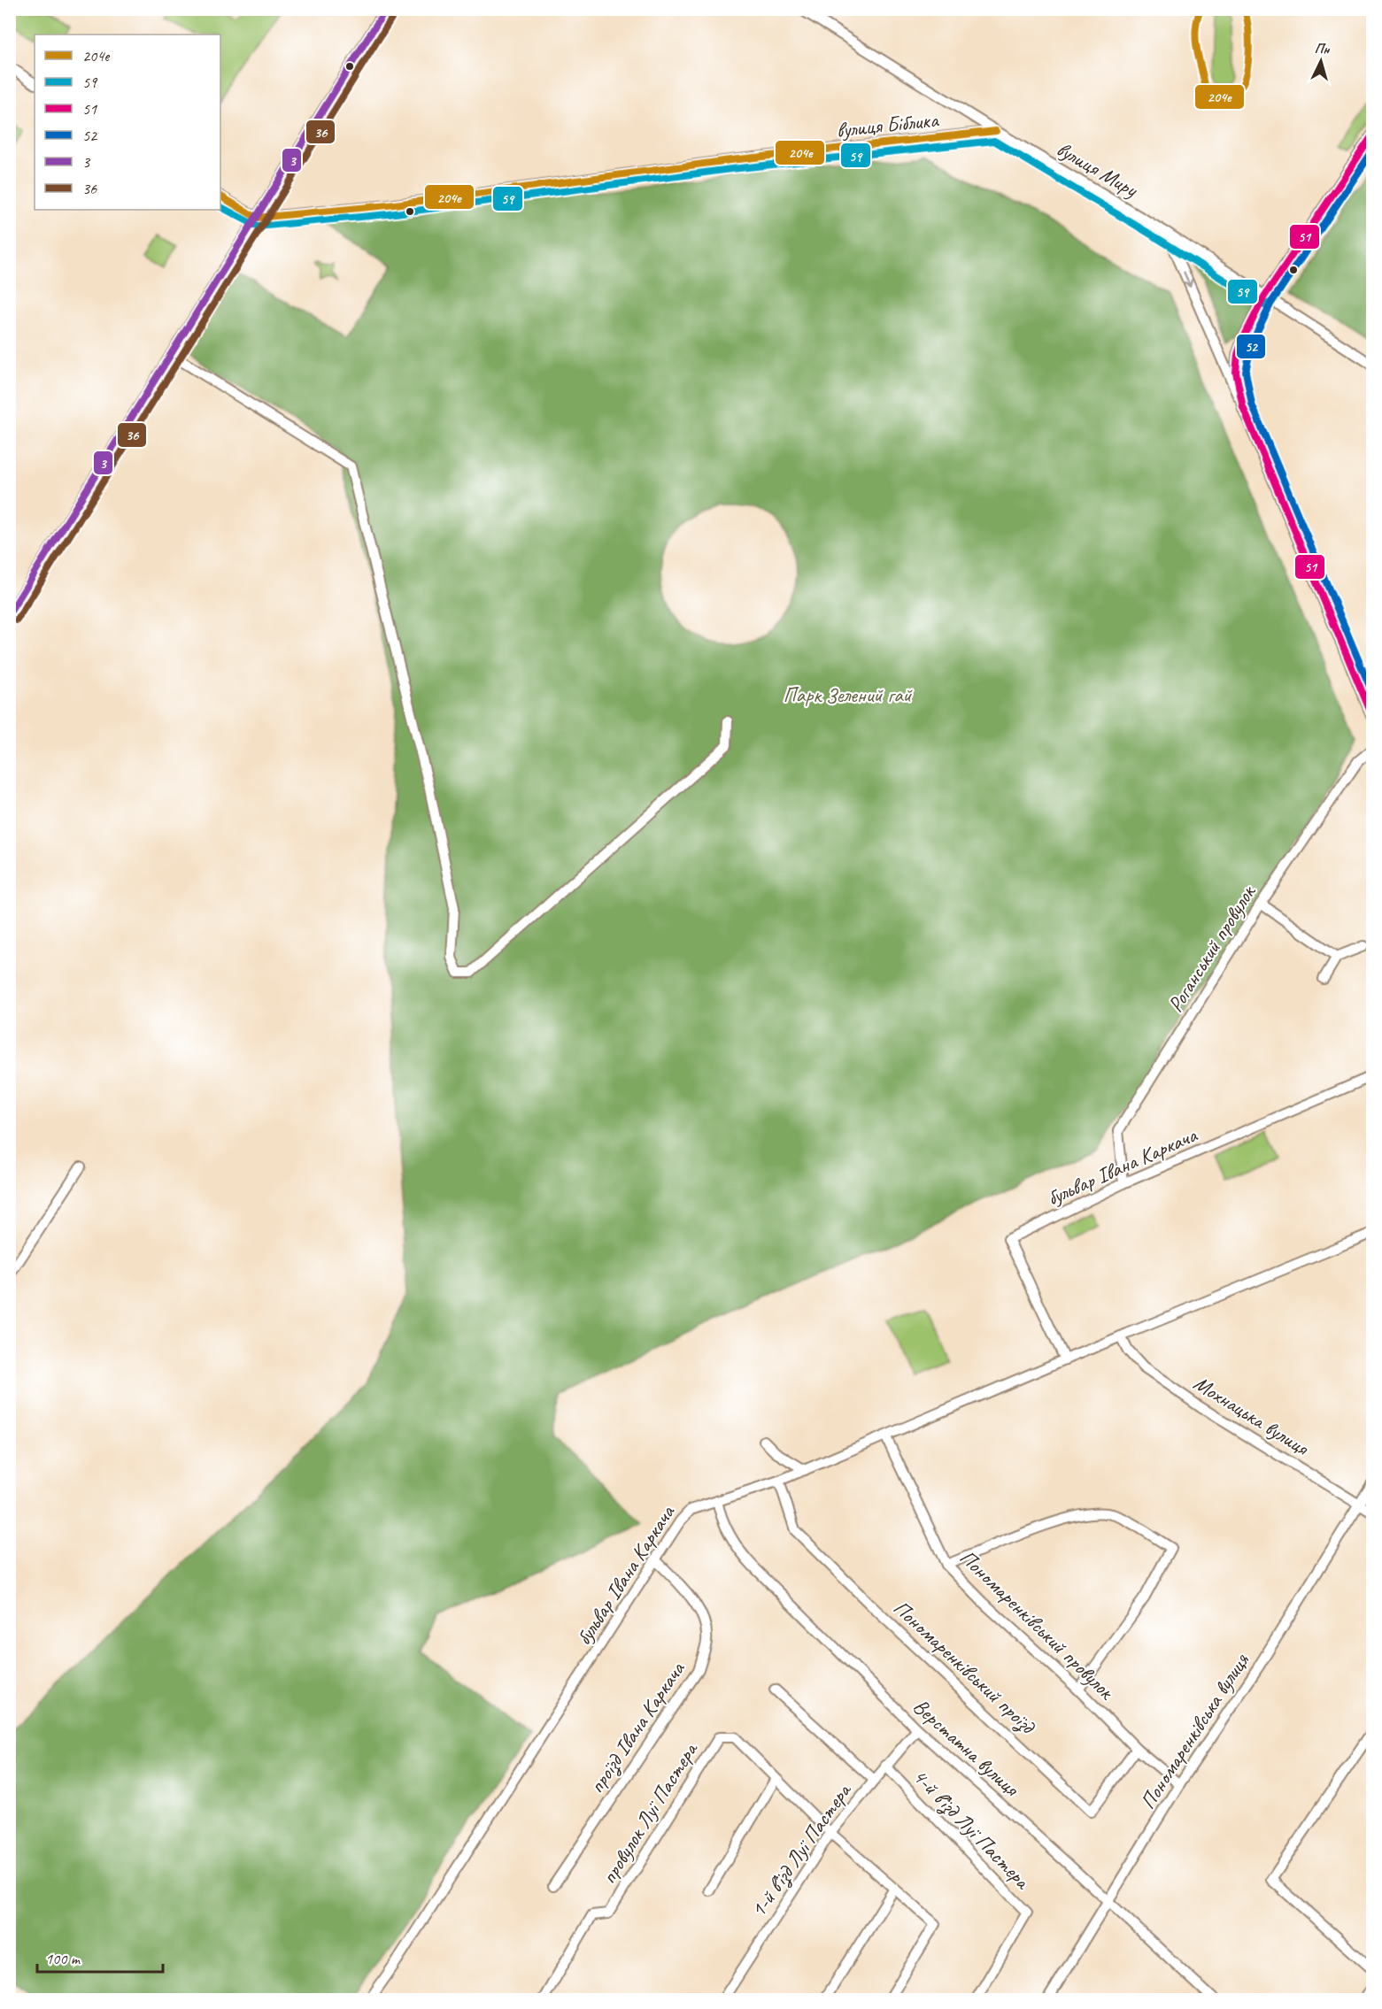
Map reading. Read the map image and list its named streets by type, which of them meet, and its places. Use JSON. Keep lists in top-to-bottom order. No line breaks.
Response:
{"streets":{"street":["вулиця Біблика","вулиця Миру","Роганський провулок","бульвар Івана Каркача","Мохнацька вулиця","Пономаренківський провулок","Пономаренківський проїзд","проїзд Івана Каркача","Пономаренківська вулиця","Верстатна вулиця","провулок Луї Пастера","4-й в’їзд Луї Пастера","1-й в’їзд Луї Пастера"]},"crossings":[["вулиця Біблика","вулиця Миру"],["Роганський провулок","бульвар Івана Каркача"],["бульвар Івана Каркача","Мохнацька вулиця"],["бульвар Івана Каркача","Пономаренківський провулок"],["бульвар Івана Каркача","Пономаренківський проїзд"],["бульвар Івана Каркача","проїзд Івана Каркача"],["бульвар Івана Каркача","Верстатна вулиця"],["Мохнацька вулиця","Пономаренківська вулиця"],["Пономаренківський провулок","Пономаренківський проїзд"],["Пономаренківський провулок","Пономаренківська вулиця"],["Пономаренківська вулиця","Верстатна вулиця"],["Верстатна вулиця","1-й в’їзд Луї Пастера"],["провулок Луї Пастера","1-й в’їзд Луї Пастера"],["4-й в’їзд Луї Пастера","1-й в’їзд Луї Пастера"]],"parks":["Парк Зелений гай"],"lines":["transit line 204е","transit line 3","transit line 36","transit line 51","transit line 59","transit line 52"],"legend":["204е","59","51","52","3","36"],"scale_bar":"100 m","north":"top"}
